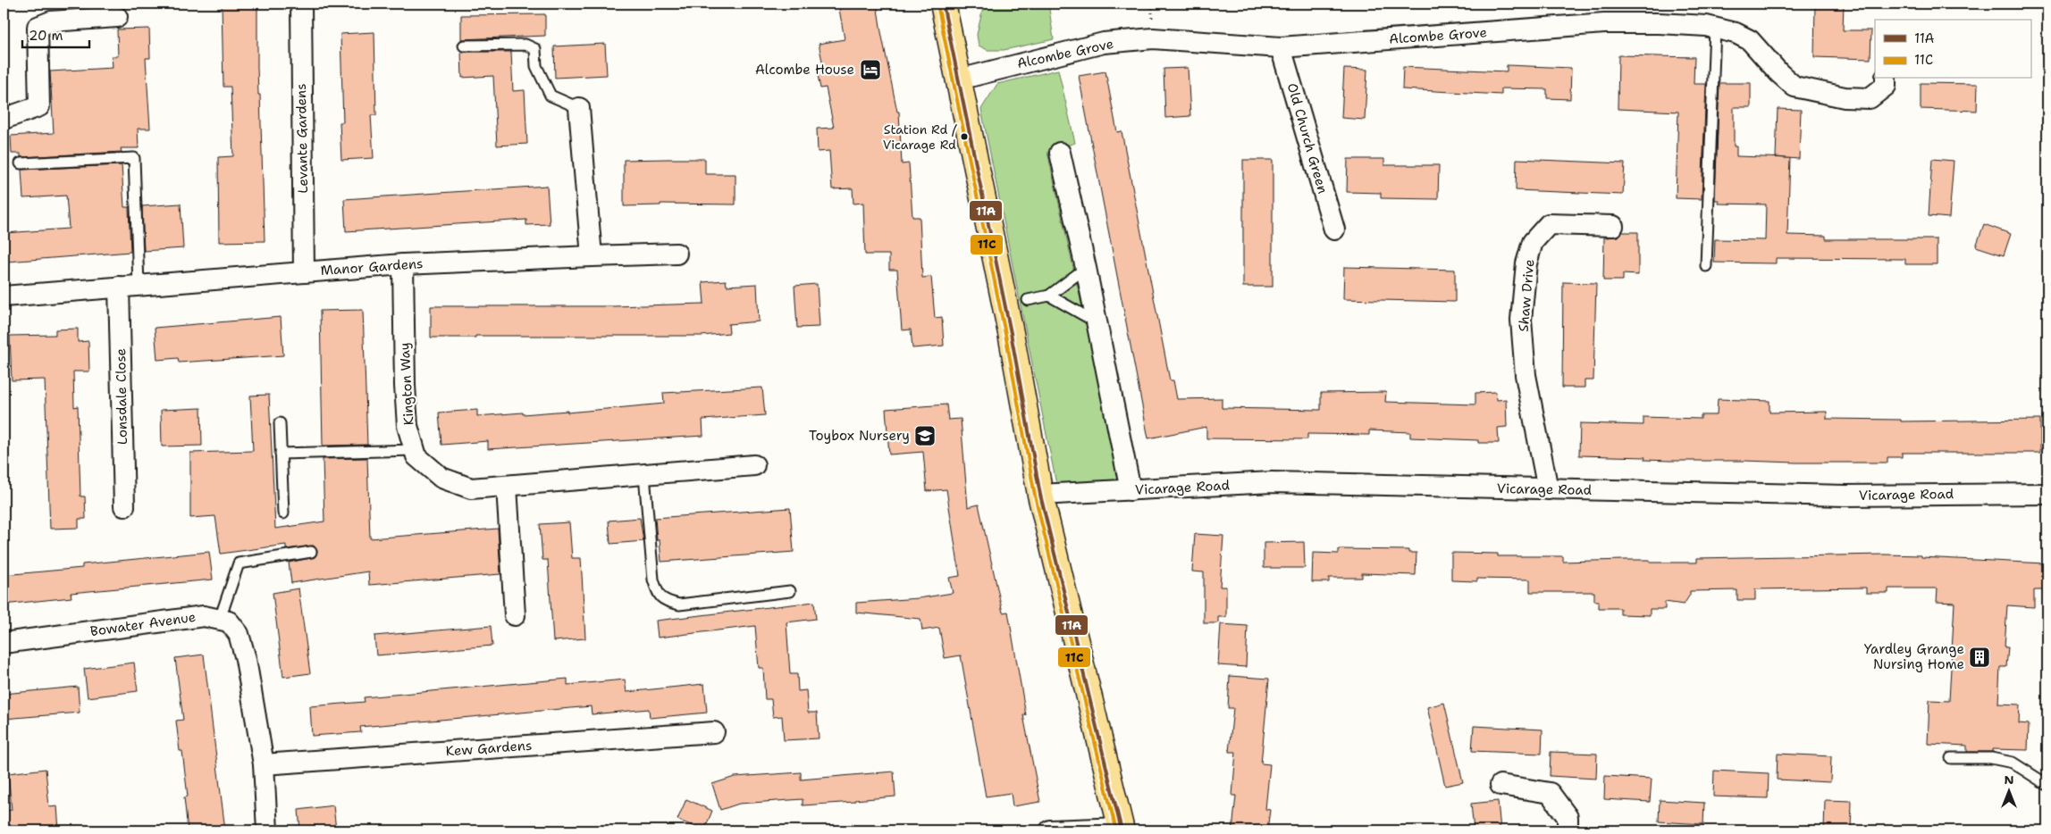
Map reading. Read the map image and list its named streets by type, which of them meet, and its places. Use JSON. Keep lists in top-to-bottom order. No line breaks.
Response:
{"streets":{"street":["Alcombe Grove","Levante Gardens","Old Church Green","Manor Gardens","Shaw Drive","Kington Way","Lonsdale Close","Vicarage Road","Bowater Avenue","Kew Gardens"]},"crossings":[["Alcombe Grove","Old Church Green"],["Levante Gardens","Manor Gardens"],["Manor Gardens","Kington Way"],["Manor Gardens","Lonsdale Close"],["Shaw Drive","Vicarage Road"]],"places":{"hotel":["Alcombe House"],"other":["Station Rd / Vicarage Rd"],"school or university":["Toybox Nursery"],"building":["Yardley Grange Nursing Home"]},"lines":["transit line 11A","transit line 11C"],"legend":["11A","11C"],"scale_bar":"20 m","north":"top"}
